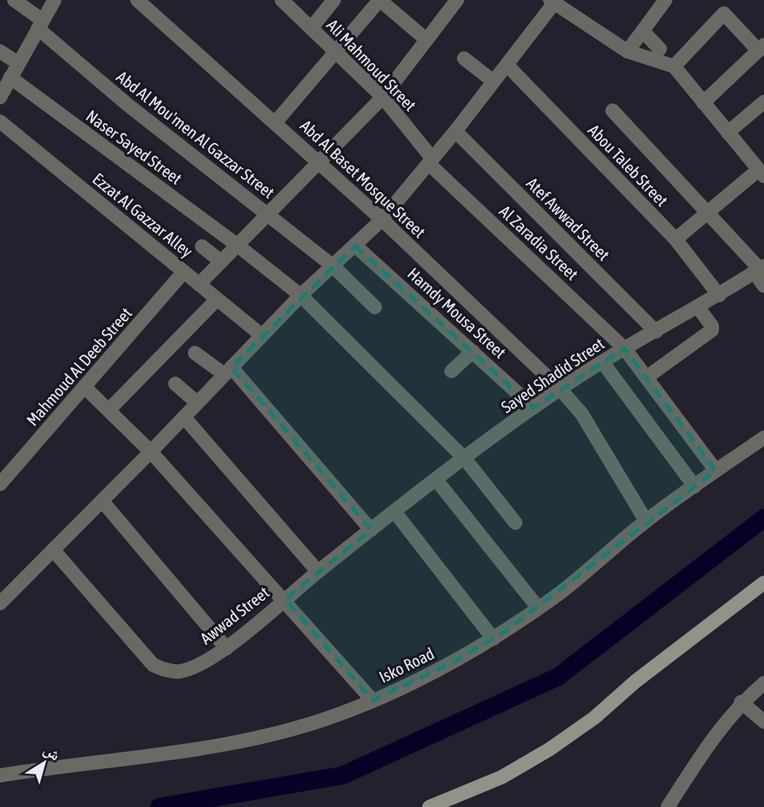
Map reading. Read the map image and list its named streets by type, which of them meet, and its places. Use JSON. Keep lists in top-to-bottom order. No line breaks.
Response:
{"streets":{"street":["Ali Mahmoud Street","Abd Al Mou'men Al Gazzar Street","Naser Sayed Street","Abou Taleb Street","Abd Al Baset Mosque Street","Ezzat Al Gazzar Alley","Atef Awwad Street","Al Zaradia Street","Hamdy Mousa Street","Mahmoud Al Deeb Street","Sayed Shadid Street","Awwad Street","Isko Road"]},"crossings":[["Ali Mahmoud Street","Al Zaradia Street"],["Naser Sayed Street","Sayed Shadid Street"],["Abou Taleb Street","Sayed Shadid Street"],["Abd Al Baset Mosque Street","Sayed Shadid Street"],["Abd Al Baset Mosque Street","Isko Road"],["Ezzat Al Gazzar Alley","Mahmoud Al Deeb Street"],["Atef Awwad Street","Sayed Shadid Street"],["Al Zaradia Street","Sayed Shadid Street"],["Al Zaradia Street","Isko Road"],["Hamdy Mousa Street","Sayed Shadid Street"],["Sayed Shadid Street","Awwad Street"]],"north":"top right"}
